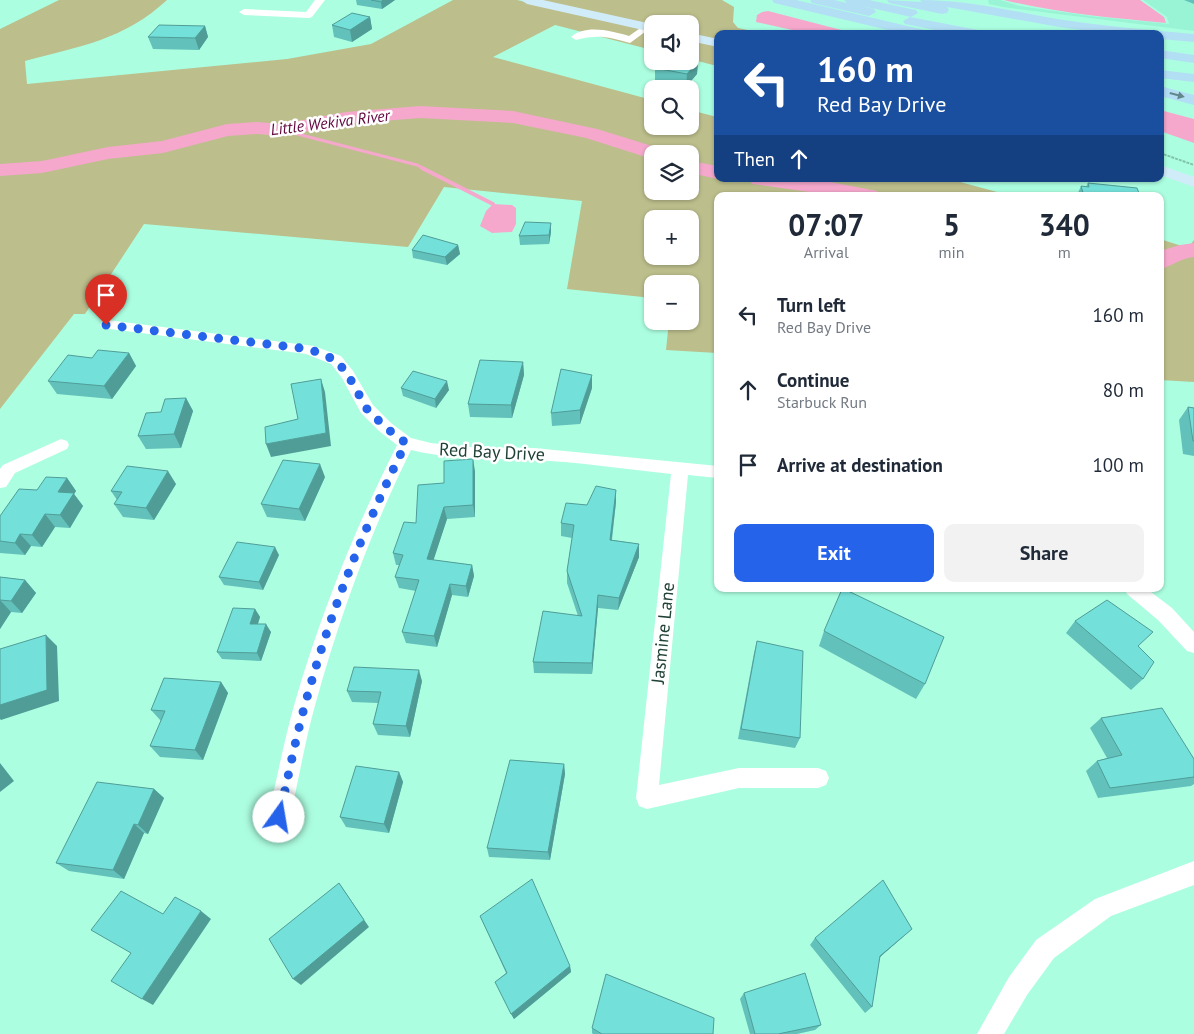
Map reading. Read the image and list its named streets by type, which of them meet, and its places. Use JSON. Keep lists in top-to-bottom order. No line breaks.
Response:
{"streets":{"street":["Red Bay Drive","Jasmine Lane"]},"crossings":[["Red Bay Drive","Jasmine Lane"]],"water":["Little Wekiva River"],"page":{"map_buttons":["+","−"],"turn":["160 m","Red Bay Drive"],"then":"Then","eta":["07:07","Arrival","5","min","340","m"],"list":[{"name":"Turn left","note":"Red Bay Drive","value":"160 m"},{"name":"Continue","note":"Starbuck Run","value":"80 m"},{"name":"Arrive at destination","value":"100 m"}],"buttons":["Exit","Share"]}}
